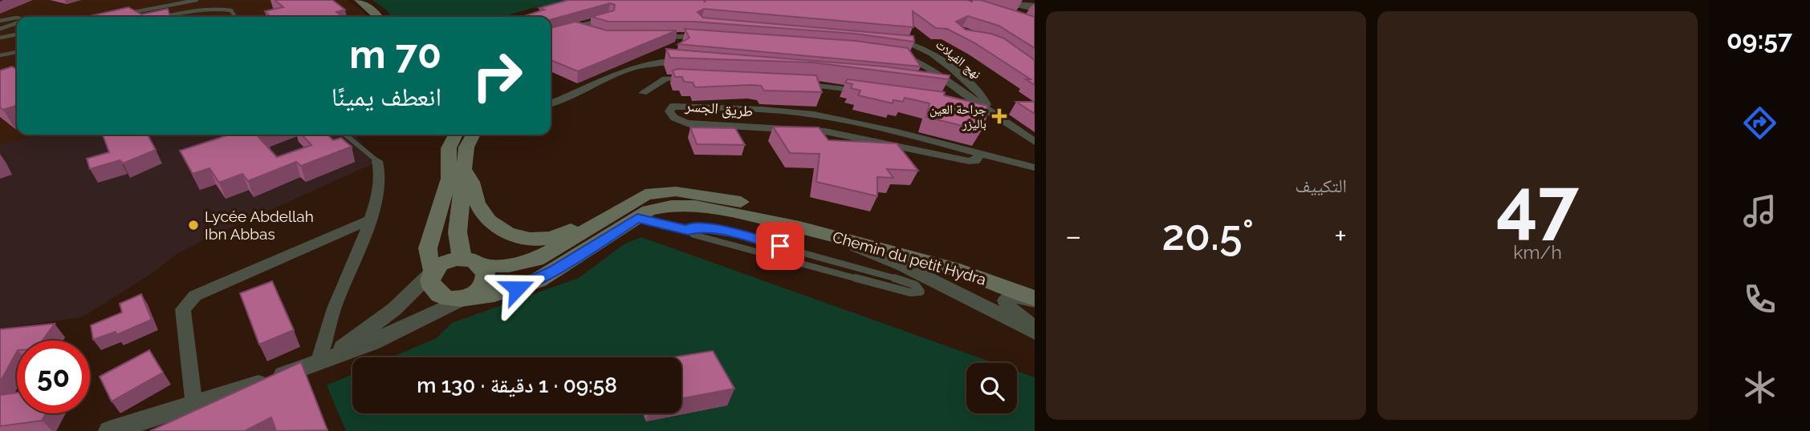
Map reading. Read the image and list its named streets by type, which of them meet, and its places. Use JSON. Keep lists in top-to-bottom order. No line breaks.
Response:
{"streets":{"main road":["Chemin du petit Hydra"],"street":["نهج الفيلات","طريق الجسر"]},"places":{"health":["جراحة العين باليزر"],"other":["Lycée Abdellah Ibn Abbas"]},"page":{"tabs":"09:57","tile":[["47","km/h"],"التكييف"],"turn":["70 m","انعطف يمينًا"],"heat":["−","20.5°","+"],"limit":"50","trip":"09:58 · 1 دقيقة · 130 m"}}
